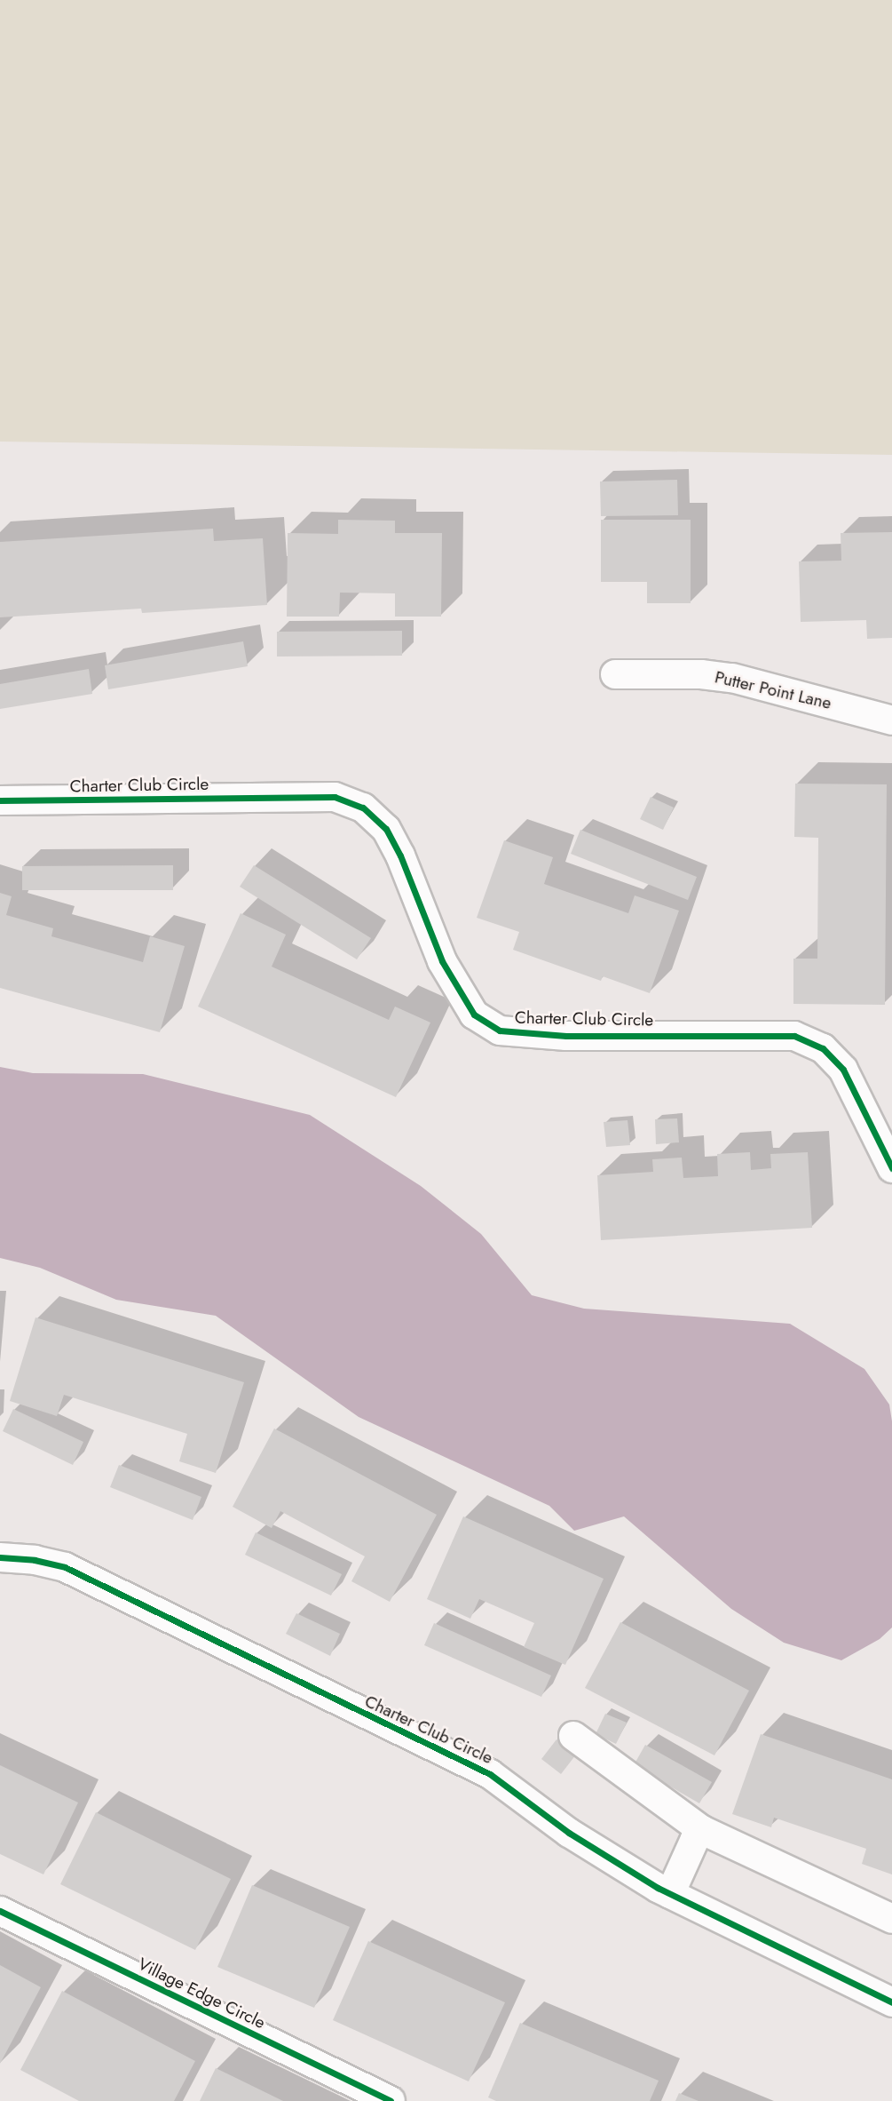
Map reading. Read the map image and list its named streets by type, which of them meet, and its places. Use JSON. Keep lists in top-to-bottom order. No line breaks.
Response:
{"streets":{"street":["Putter Point Lane","Charter Club Circle","Village Edge Circle"]}}
